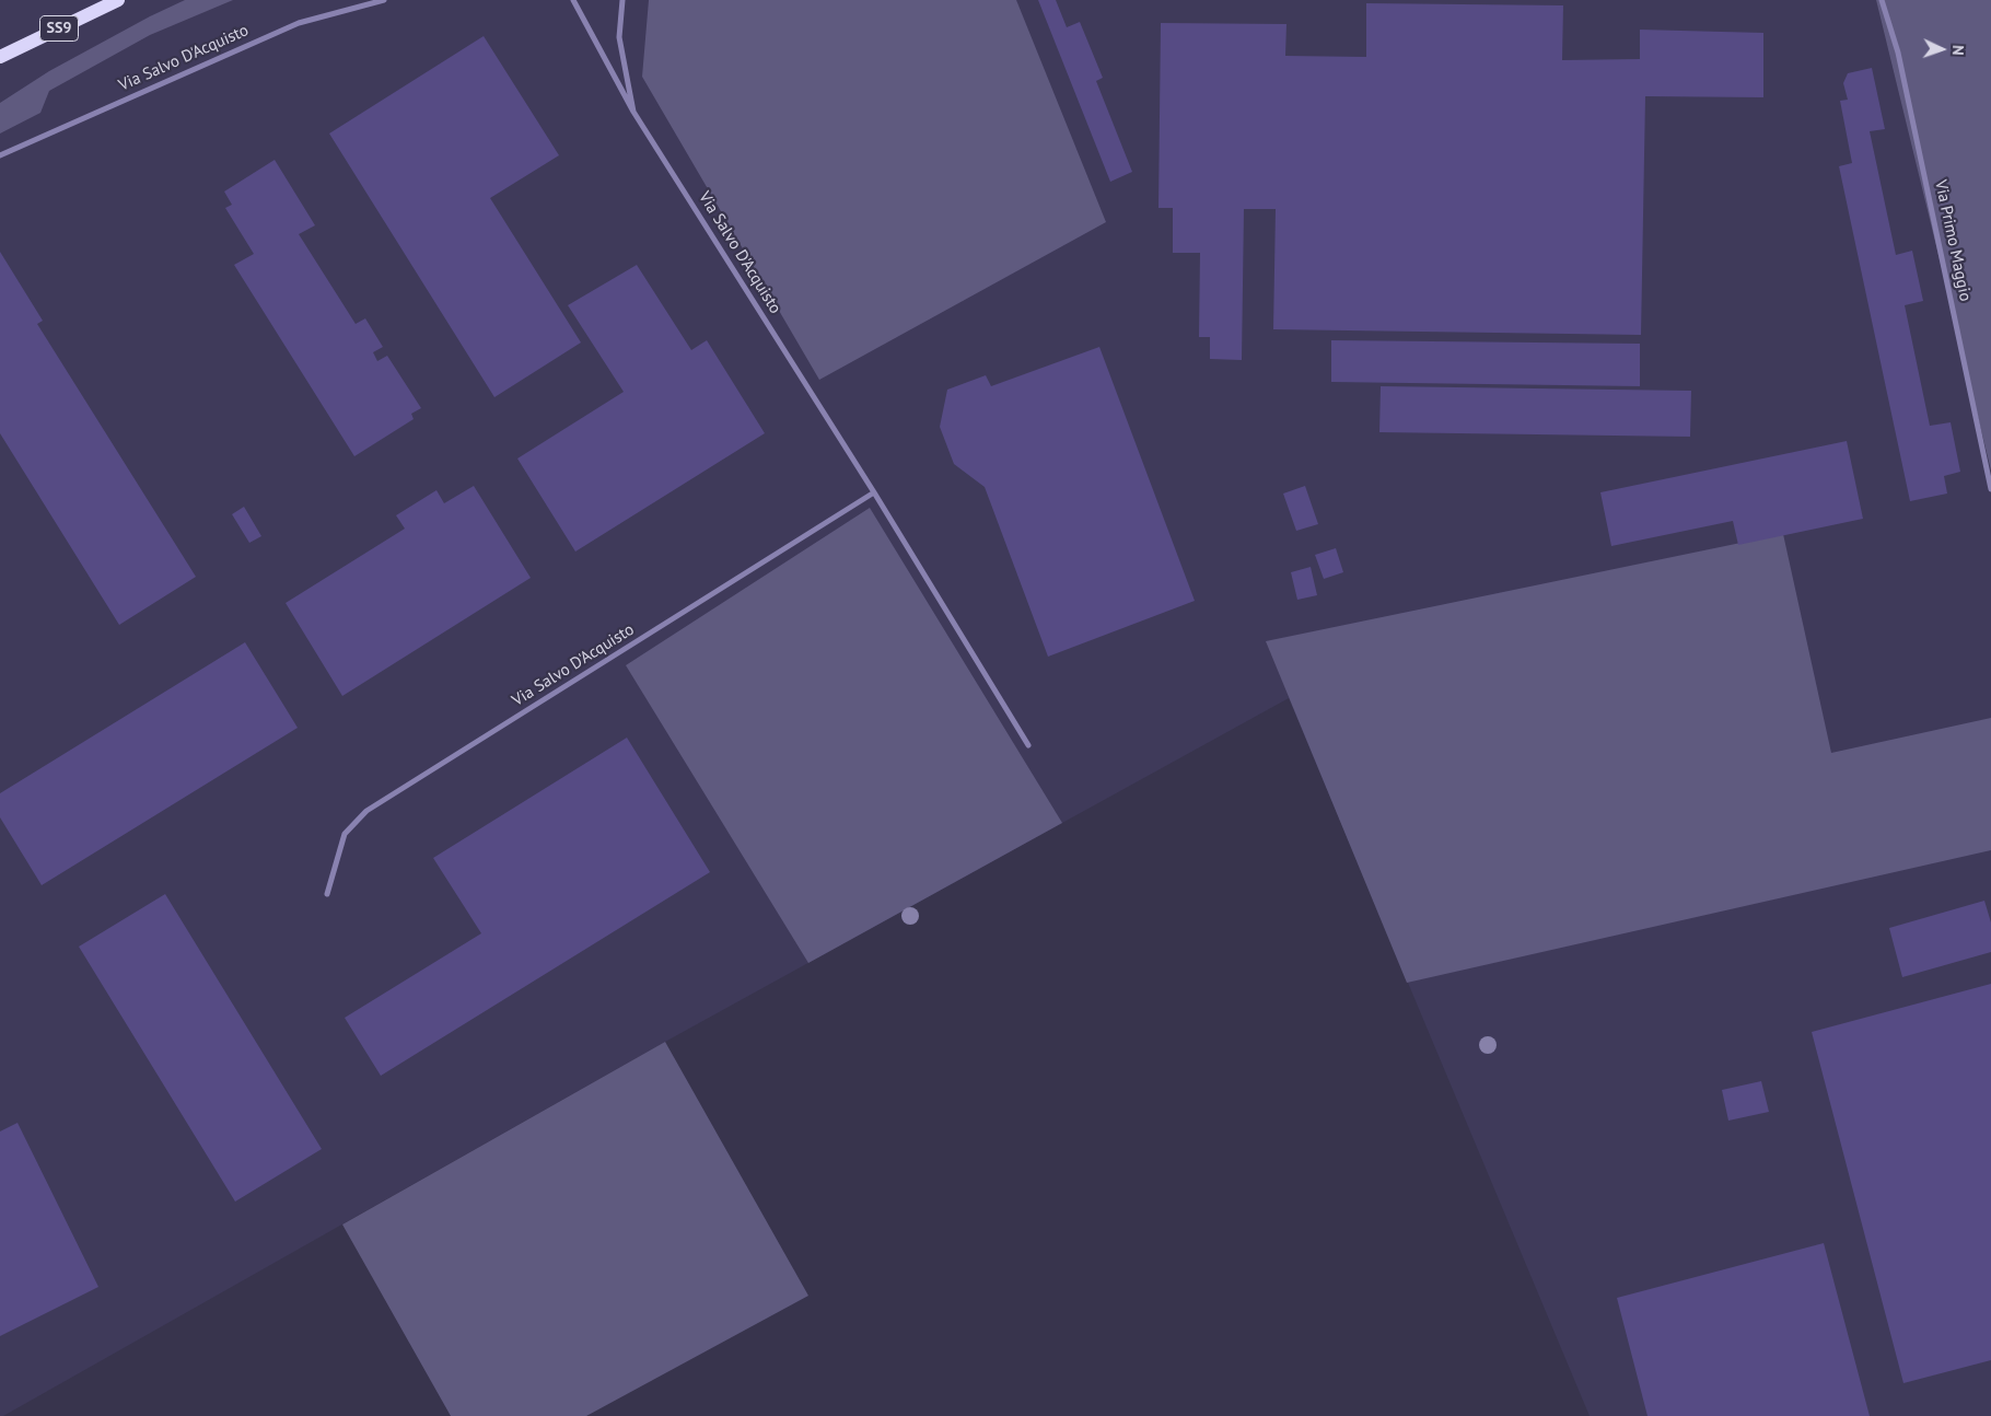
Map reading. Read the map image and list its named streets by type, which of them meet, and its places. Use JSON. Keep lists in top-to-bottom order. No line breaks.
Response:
{"streets":{"main road":["SS9"],"street":["Via Salvo D'Acquisto","Via Primo Maggio"]},"north":"right"}
